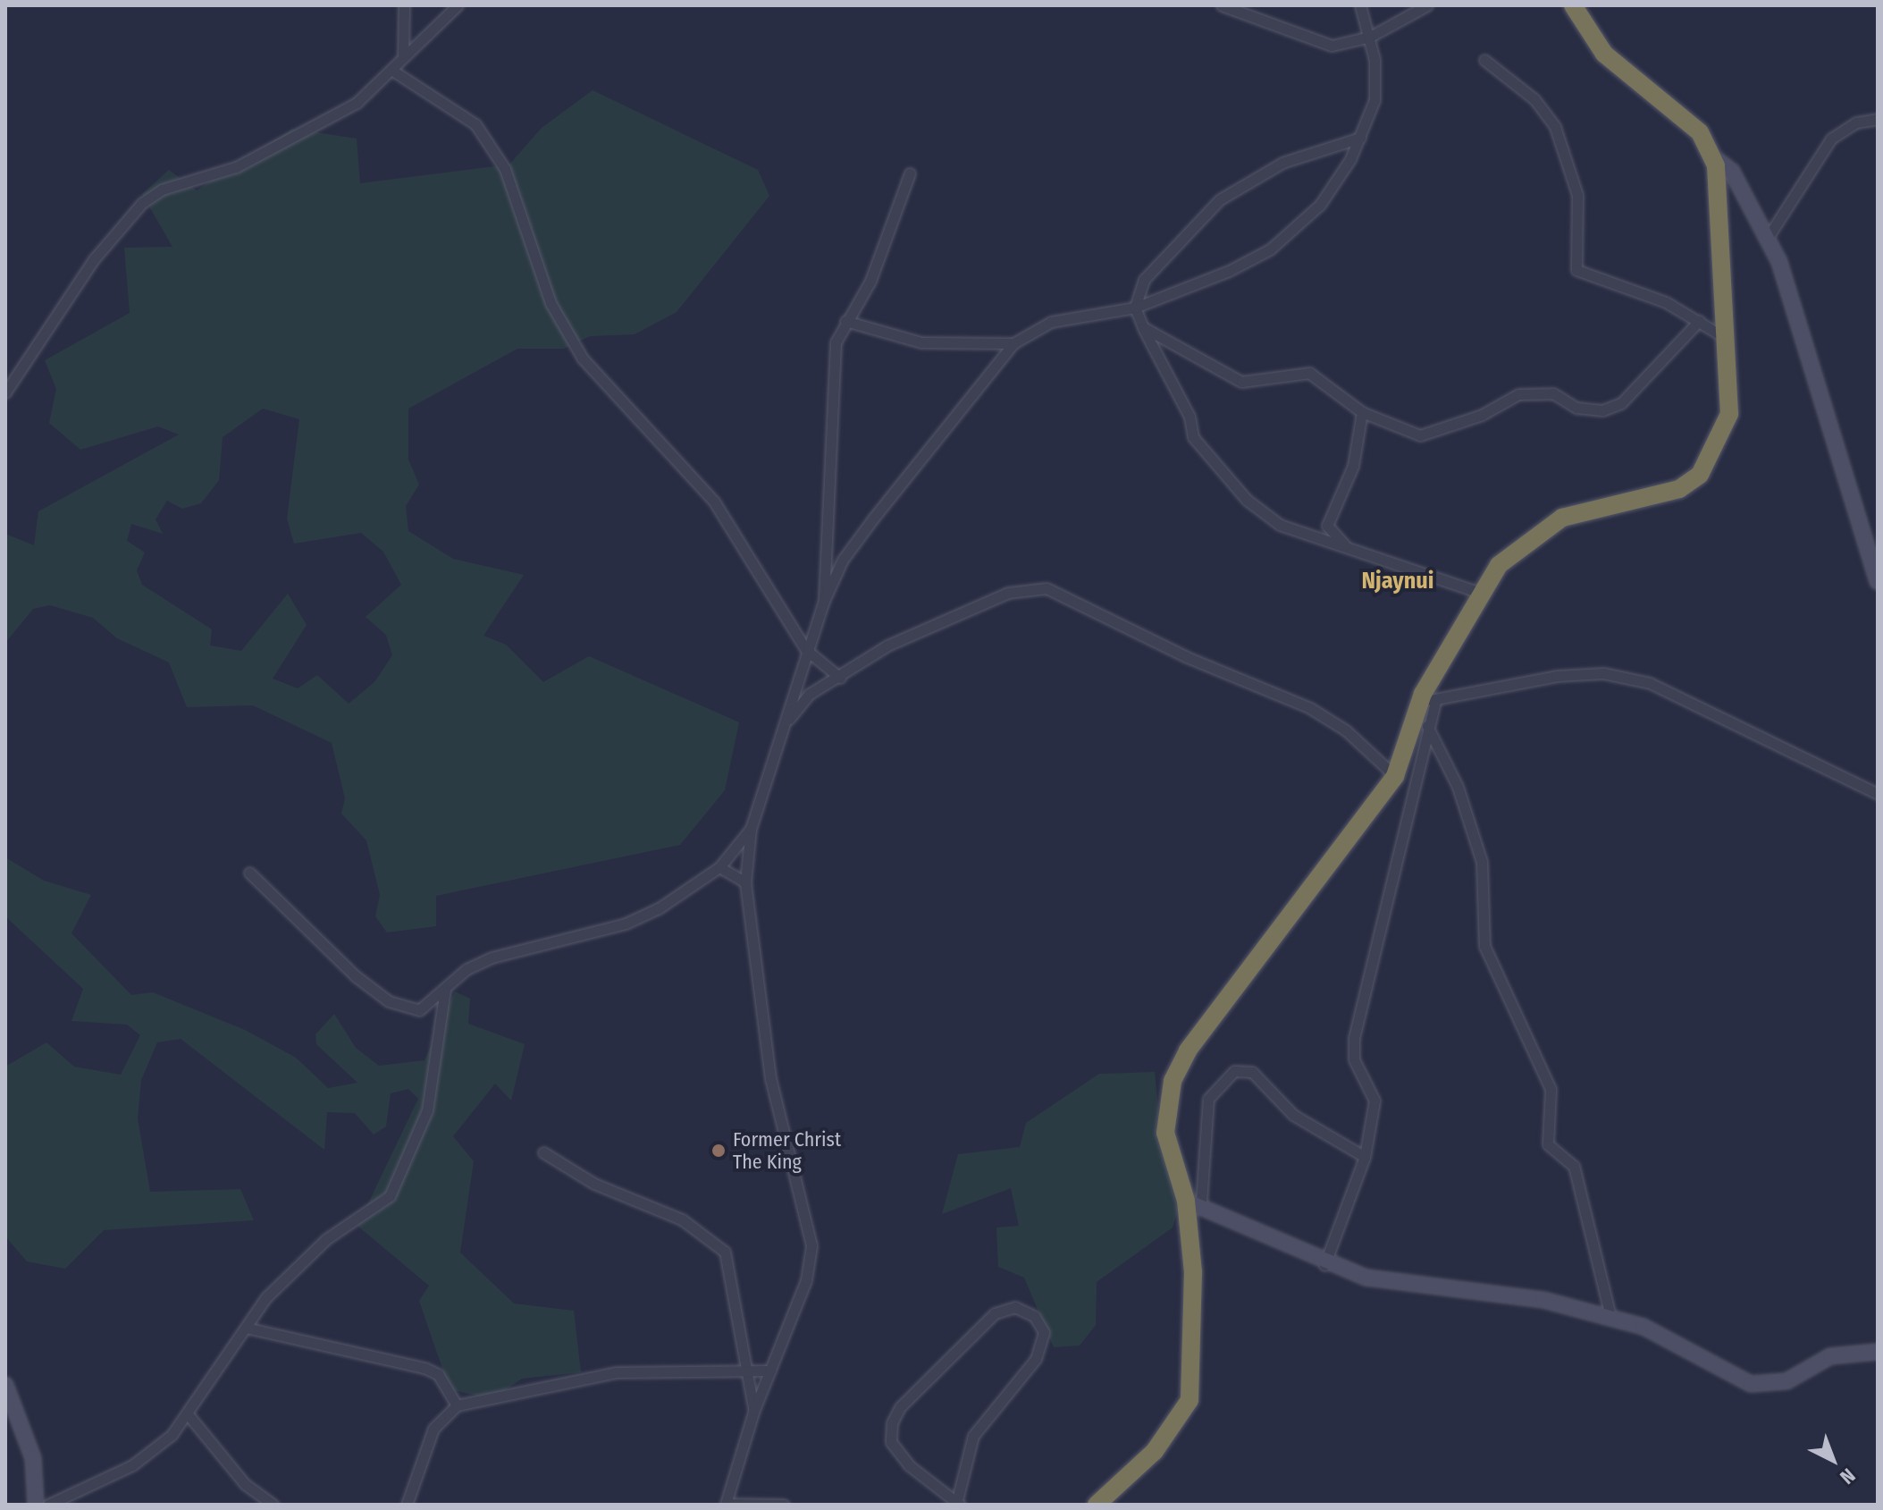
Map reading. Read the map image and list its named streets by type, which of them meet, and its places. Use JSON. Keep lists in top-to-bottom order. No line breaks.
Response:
{"districts":["Njaynui"],"places":["Former Christ The King"],"north":"bottom right"}
